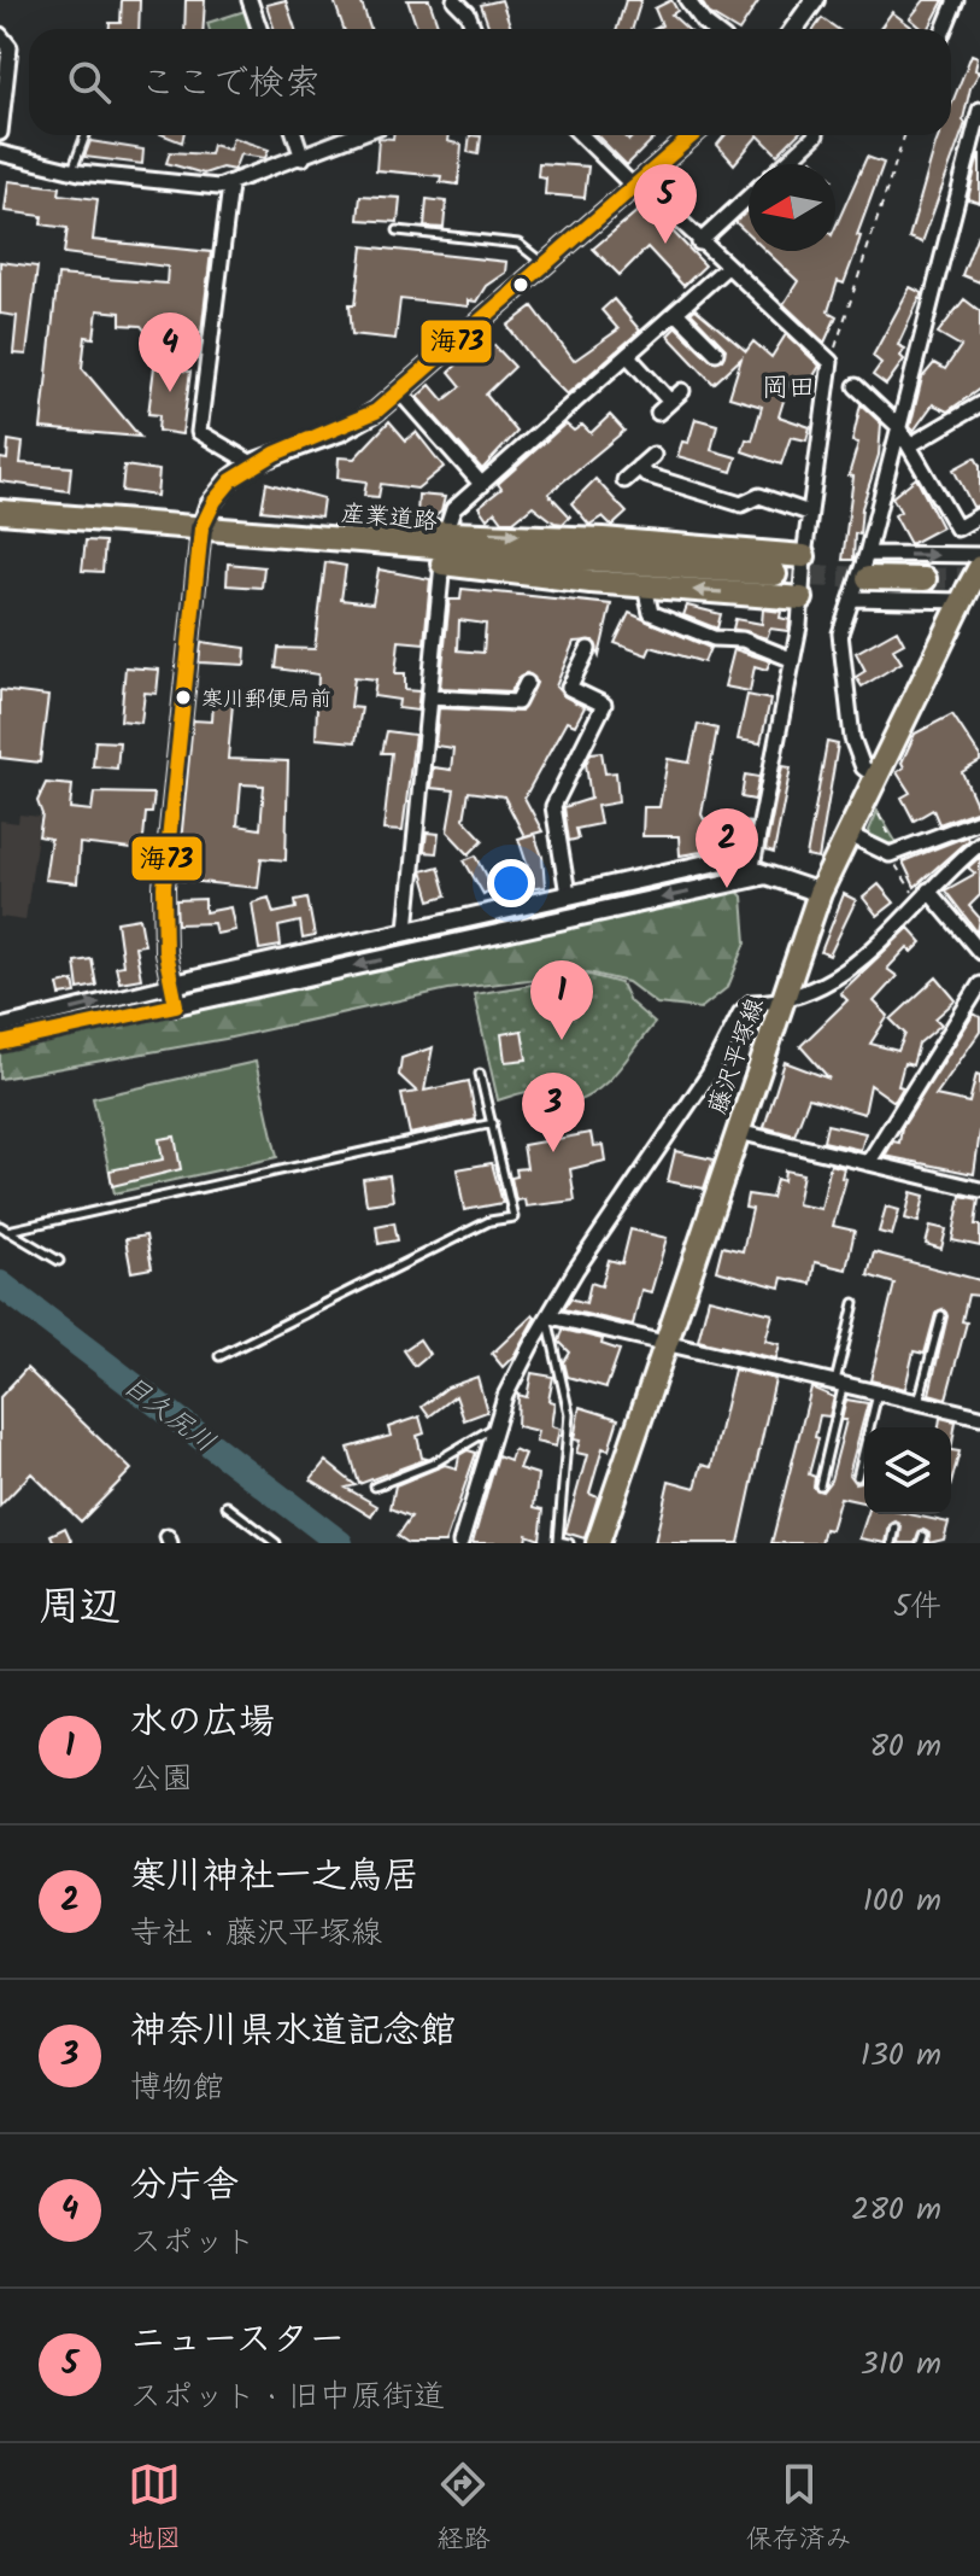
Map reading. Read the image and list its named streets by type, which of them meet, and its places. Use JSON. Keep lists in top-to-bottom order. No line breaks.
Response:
{"streets":{"main road":["産業道路","藤沢平塚線"]},"districts":["岡田"],"water":["目久尻川"],"places":["寒川郵便局前"],"lines":["transit line 海73"],"north":"left","page":{"search":"ここで検索","pins":["5","4","2","1","3"],"heading":["周辺","5件"],"list":[{"mark":"1","name":"水の広場","note":"公園","value":"80 m"},{"mark":"2","name":"寒川神社一之鳥居","note":"寺社 · 藤沢平塚線","value":"100 m"},{"mark":"3","name":"神奈川県水道記念館","note":"博物館","value":"130 m"},{"mark":"4","name":"分庁舎","note":"スポット","value":"280 m"},{"mark":"5","name":"ニュースター","note":"スポット · 旧中原街道","value":"310 m"}],"nav":["地図","経路","保存済み"]}}
